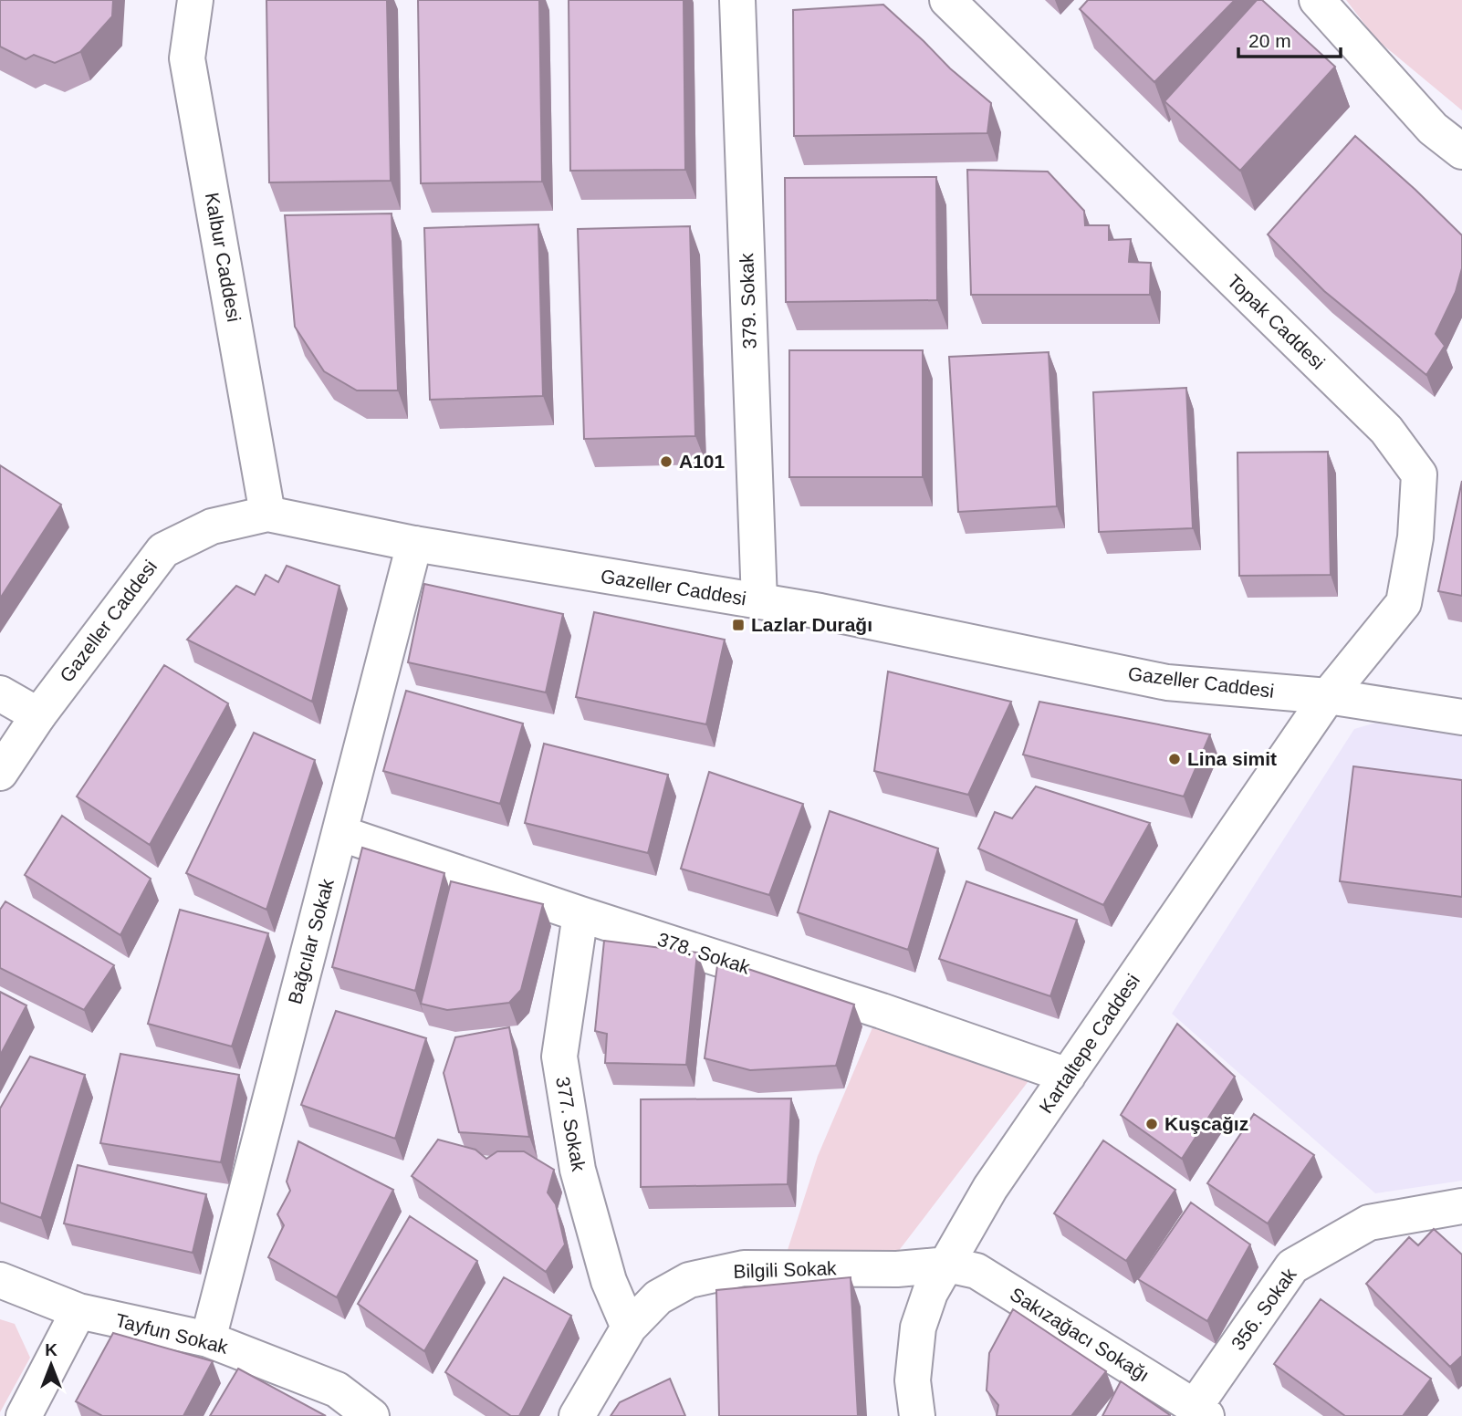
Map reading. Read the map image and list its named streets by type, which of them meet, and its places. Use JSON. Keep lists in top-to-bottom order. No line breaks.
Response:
{"streets":{"street":["Kalbur Caddesi","379. Sokak","Topak Caddesi","Gazeller Caddesi","Bağcılar Sokak","378. Sokak","Kartaltepe Caddesi","377. Sokak","Bilgili Sokak","356. Sokak","Tayfun Sokak","Sakızağacı Sokağı"]},"crossings":[["Kalbur Caddesi","Gazeller Caddesi"],["379. Sokak","Gazeller Caddesi"],["Topak Caddesi","Gazeller Caddesi"],["Topak Caddesi","Kartaltepe Caddesi"],["Gazeller Caddesi","Bağcılar Sokak"],["Gazeller Caddesi","Kartaltepe Caddesi"],["Bağcılar Sokak","378. Sokak"],["Bağcılar Sokak","Tayfun Sokak"],["378. Sokak","Kartaltepe Caddesi"],["378. Sokak","377. Sokak"],["Kartaltepe Caddesi","Bilgili Sokak"],["Kartaltepe Caddesi","Sakızağacı Sokağı"],["377. Sokak","Bilgili Sokak"],["Bilgili Sokak","Sakızağacı Sokağı"],["356. Sokak","Sakızağacı Sokağı"]],"places":{"other":["A101","Lina simit","Kuşcağız"],"transit":["Lazlar Durağı"]},"scale_bar":"20 m","north":"top"}
